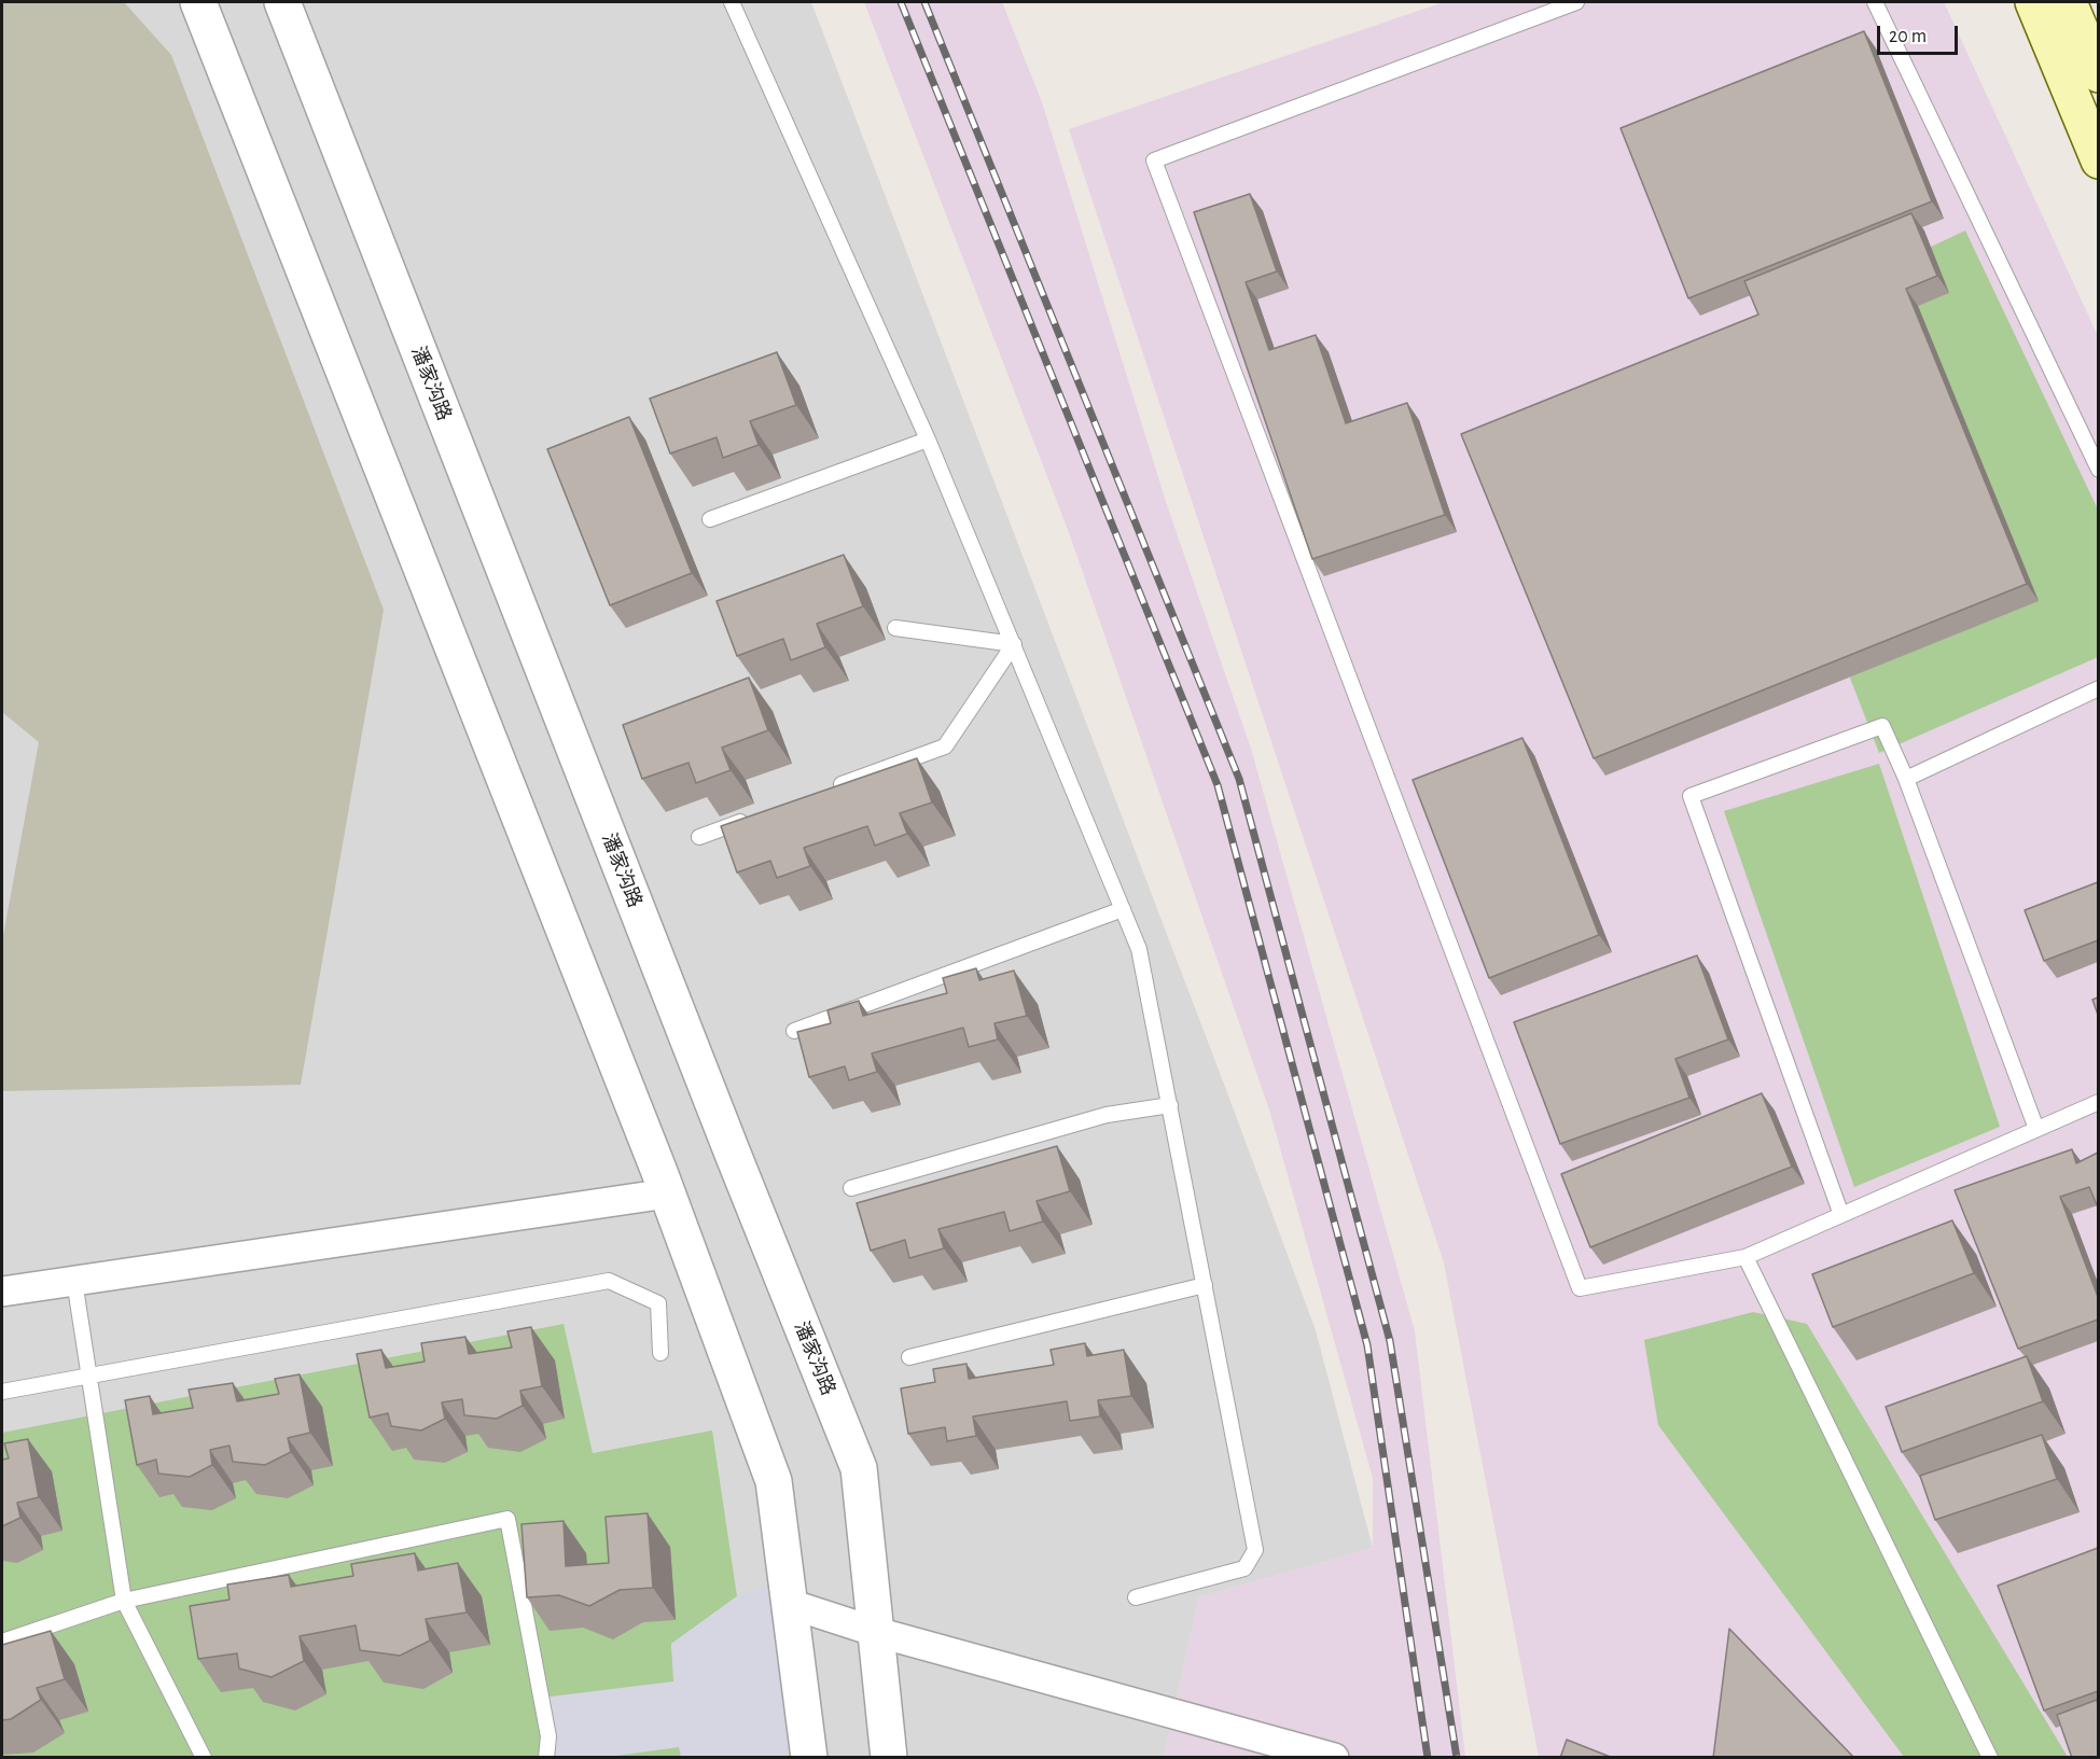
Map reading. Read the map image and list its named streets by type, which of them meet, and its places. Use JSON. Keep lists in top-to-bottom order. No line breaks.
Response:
{"streets":{"street":["潘家沟路"]},"scale_bar":"20 m"}
